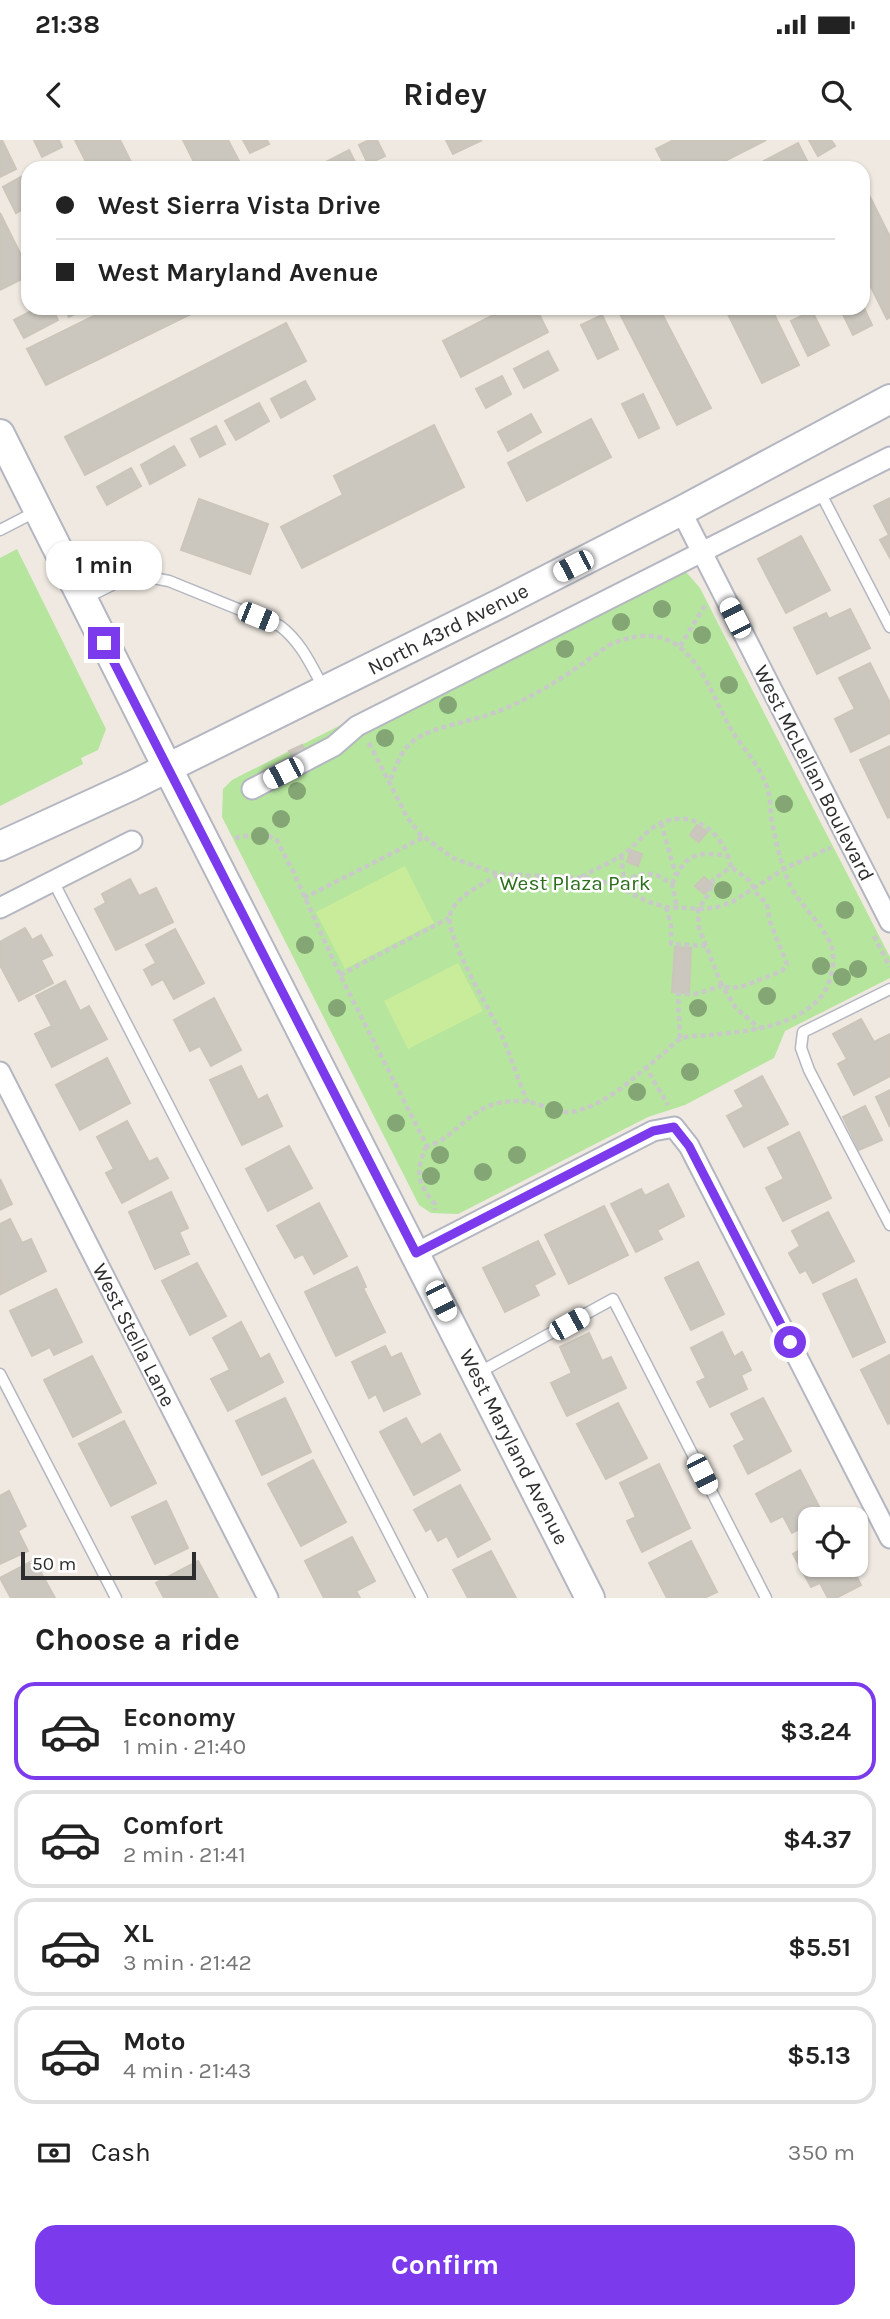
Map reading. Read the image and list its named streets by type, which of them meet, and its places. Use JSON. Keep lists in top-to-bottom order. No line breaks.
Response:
{"streets":{"street":["North 43rd Avenue","West McLellan Boulevard","West Stella Lane","West Maryland Avenue"]},"crossings":[["North 43rd Avenue","West McLellan Boulevard"],["North 43rd Avenue","West Maryland Avenue"]],"parks":["West Plaza Park"],"scale_bar":"50 m","page":{"status":"21:38","header":"Ridey","banner":["West Sierra Vista Drive","West Maryland Avenue"],"bubble":"1 min","scale":"50 m","heading":"Choose a ride","list":[{"name":"Economy","note":"1 min · 21:40","value":"$3.24"},{"name":"Comfort","note":"2 min · 21:41","value":"$4.37"},{"name":"XL","note":"3 min · 21:42","value":"$5.51"},{"name":"Moto","note":"4 min · 21:43","value":"$5.13"}],"pay":["Cash","350 m"],"buttons":"Confirm"}}
